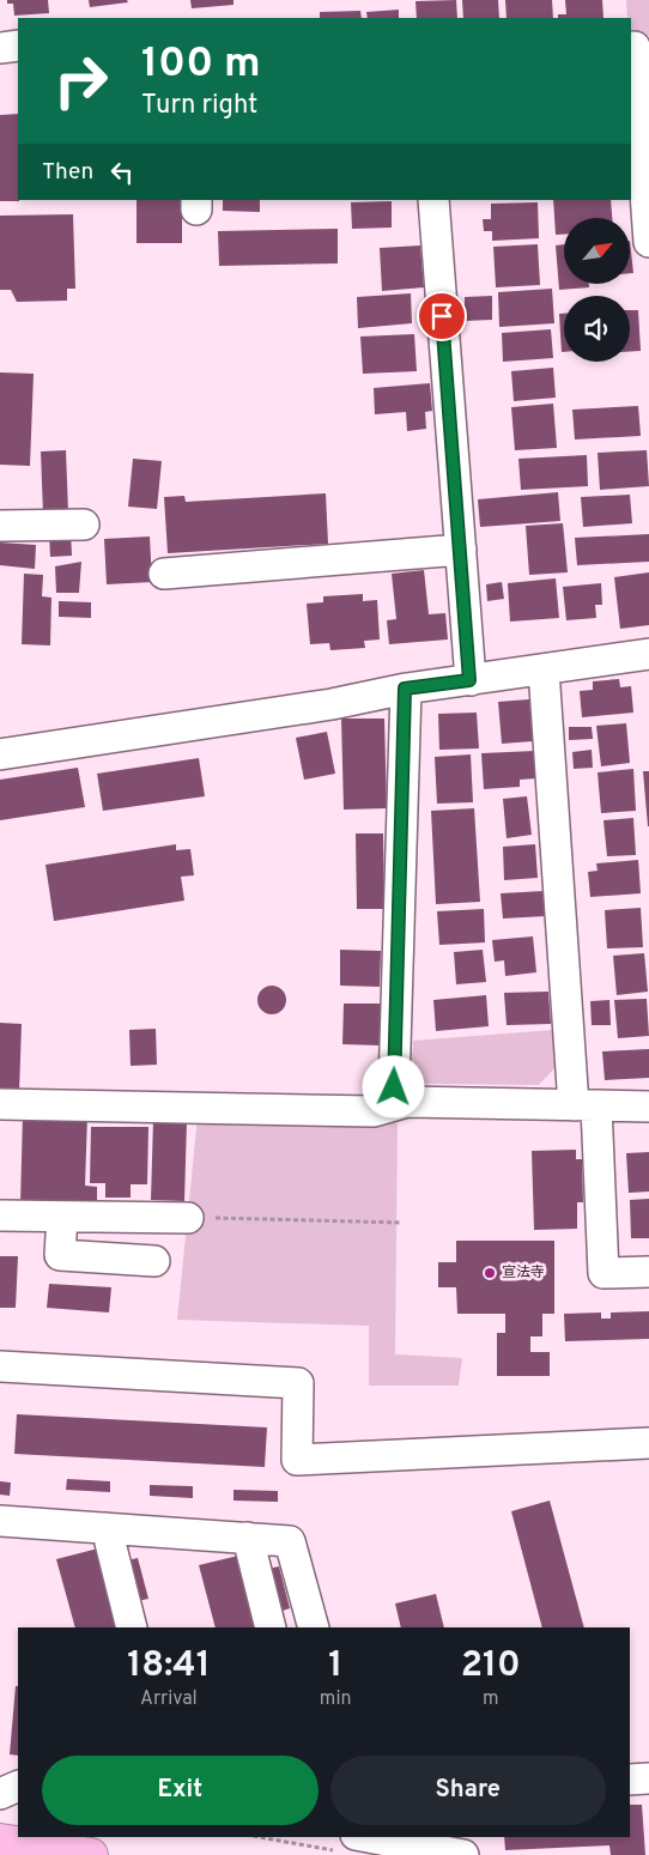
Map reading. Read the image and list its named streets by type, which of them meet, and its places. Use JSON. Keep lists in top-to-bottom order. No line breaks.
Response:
{"places":["宣法寺"],"north":"top right","page":{"turn":["100 m","Turn right"],"then":"Then","eta":["18:41","Arrival","1","min","210","m"],"buttons":["Exit","Share"]}}
